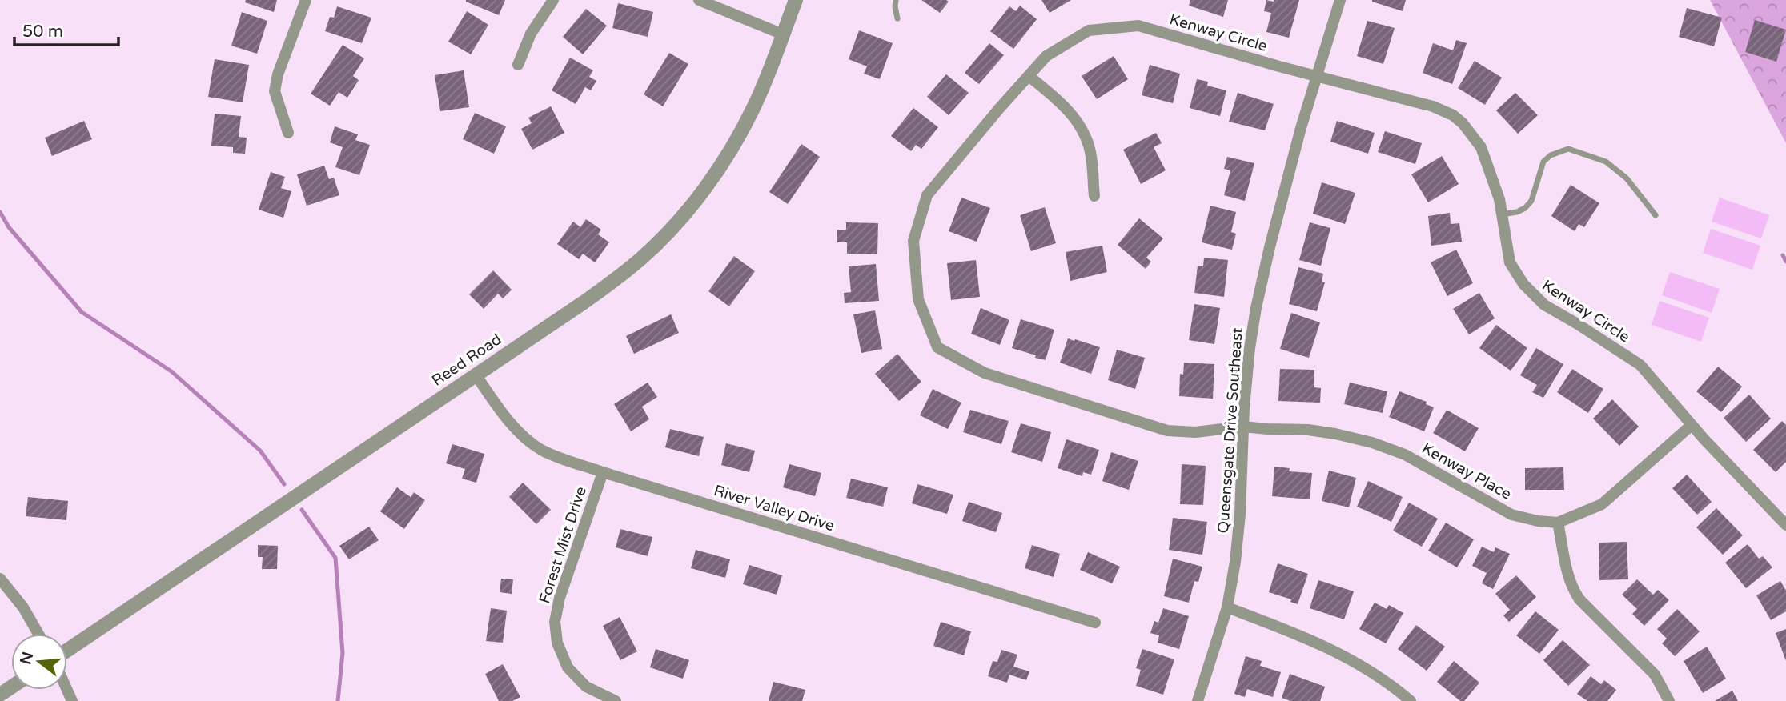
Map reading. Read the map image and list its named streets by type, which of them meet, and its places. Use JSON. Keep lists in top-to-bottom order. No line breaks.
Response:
{"streets":{"street":["Kenway Circle","Reed Road","Queensgate Drive Southeast","Kenway Place","River Valley Drive","Forest Mist Drive"]},"crossings":[["Kenway Circle","Queensgate Drive Southeast"],["Kenway Circle","Kenway Place"],["Reed Road","River Valley Drive"],["Queensgate Drive Southeast","Kenway Place"],["River Valley Drive","Forest Mist Drive"]],"scale_bar":"50 m","north":"left"}
